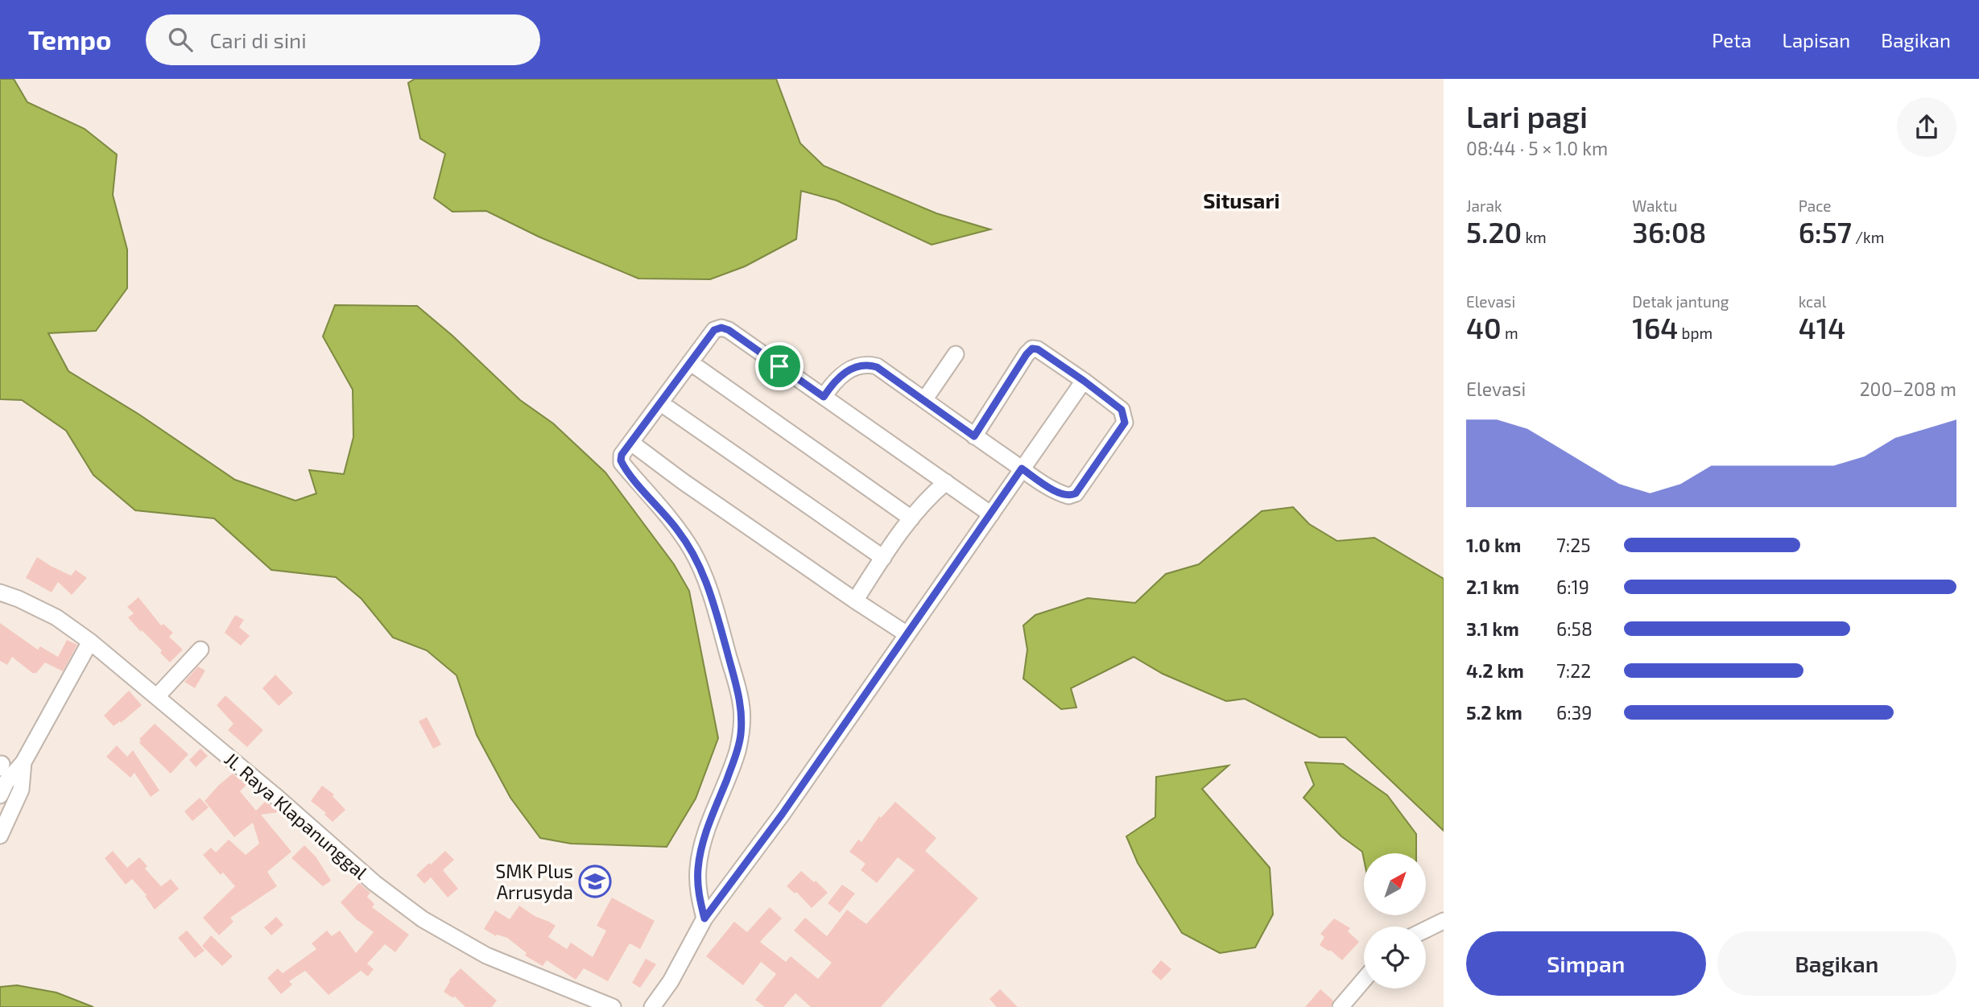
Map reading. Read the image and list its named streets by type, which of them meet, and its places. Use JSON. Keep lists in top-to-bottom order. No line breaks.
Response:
{"streets":{"street":["Jl. Raya Klapanunggal"]},"districts":["Situsari"],"places":{"school or university":["SMK Plus Arrusyda"]},"north":"top right","page":{"header":"Tempo","search":"Cari di sini","nav":["Peta","Lapisan","Bagikan"],"heading":["Lari pagi","08:44 · 5 × 1.0 km"],"stats":[["Jarak","5.20 km"],["Waktu","36:08"],["Pace","6:57 /km"],["Elevasi","40 m"],["Detak jantung","164 bpm"],["kcal","414"]],"chart":["Elevasi","200–208 m"],"list":[{"name":"1.0 km","note":"7:25"},{"name":"2.1 km","note":"6:19"},{"name":"3.1 km","note":"6:58"},{"name":"4.2 km","note":"7:22"},{"name":"5.2 km","note":"6:39"}],"buttons":["Simpan","Bagikan"]}}
